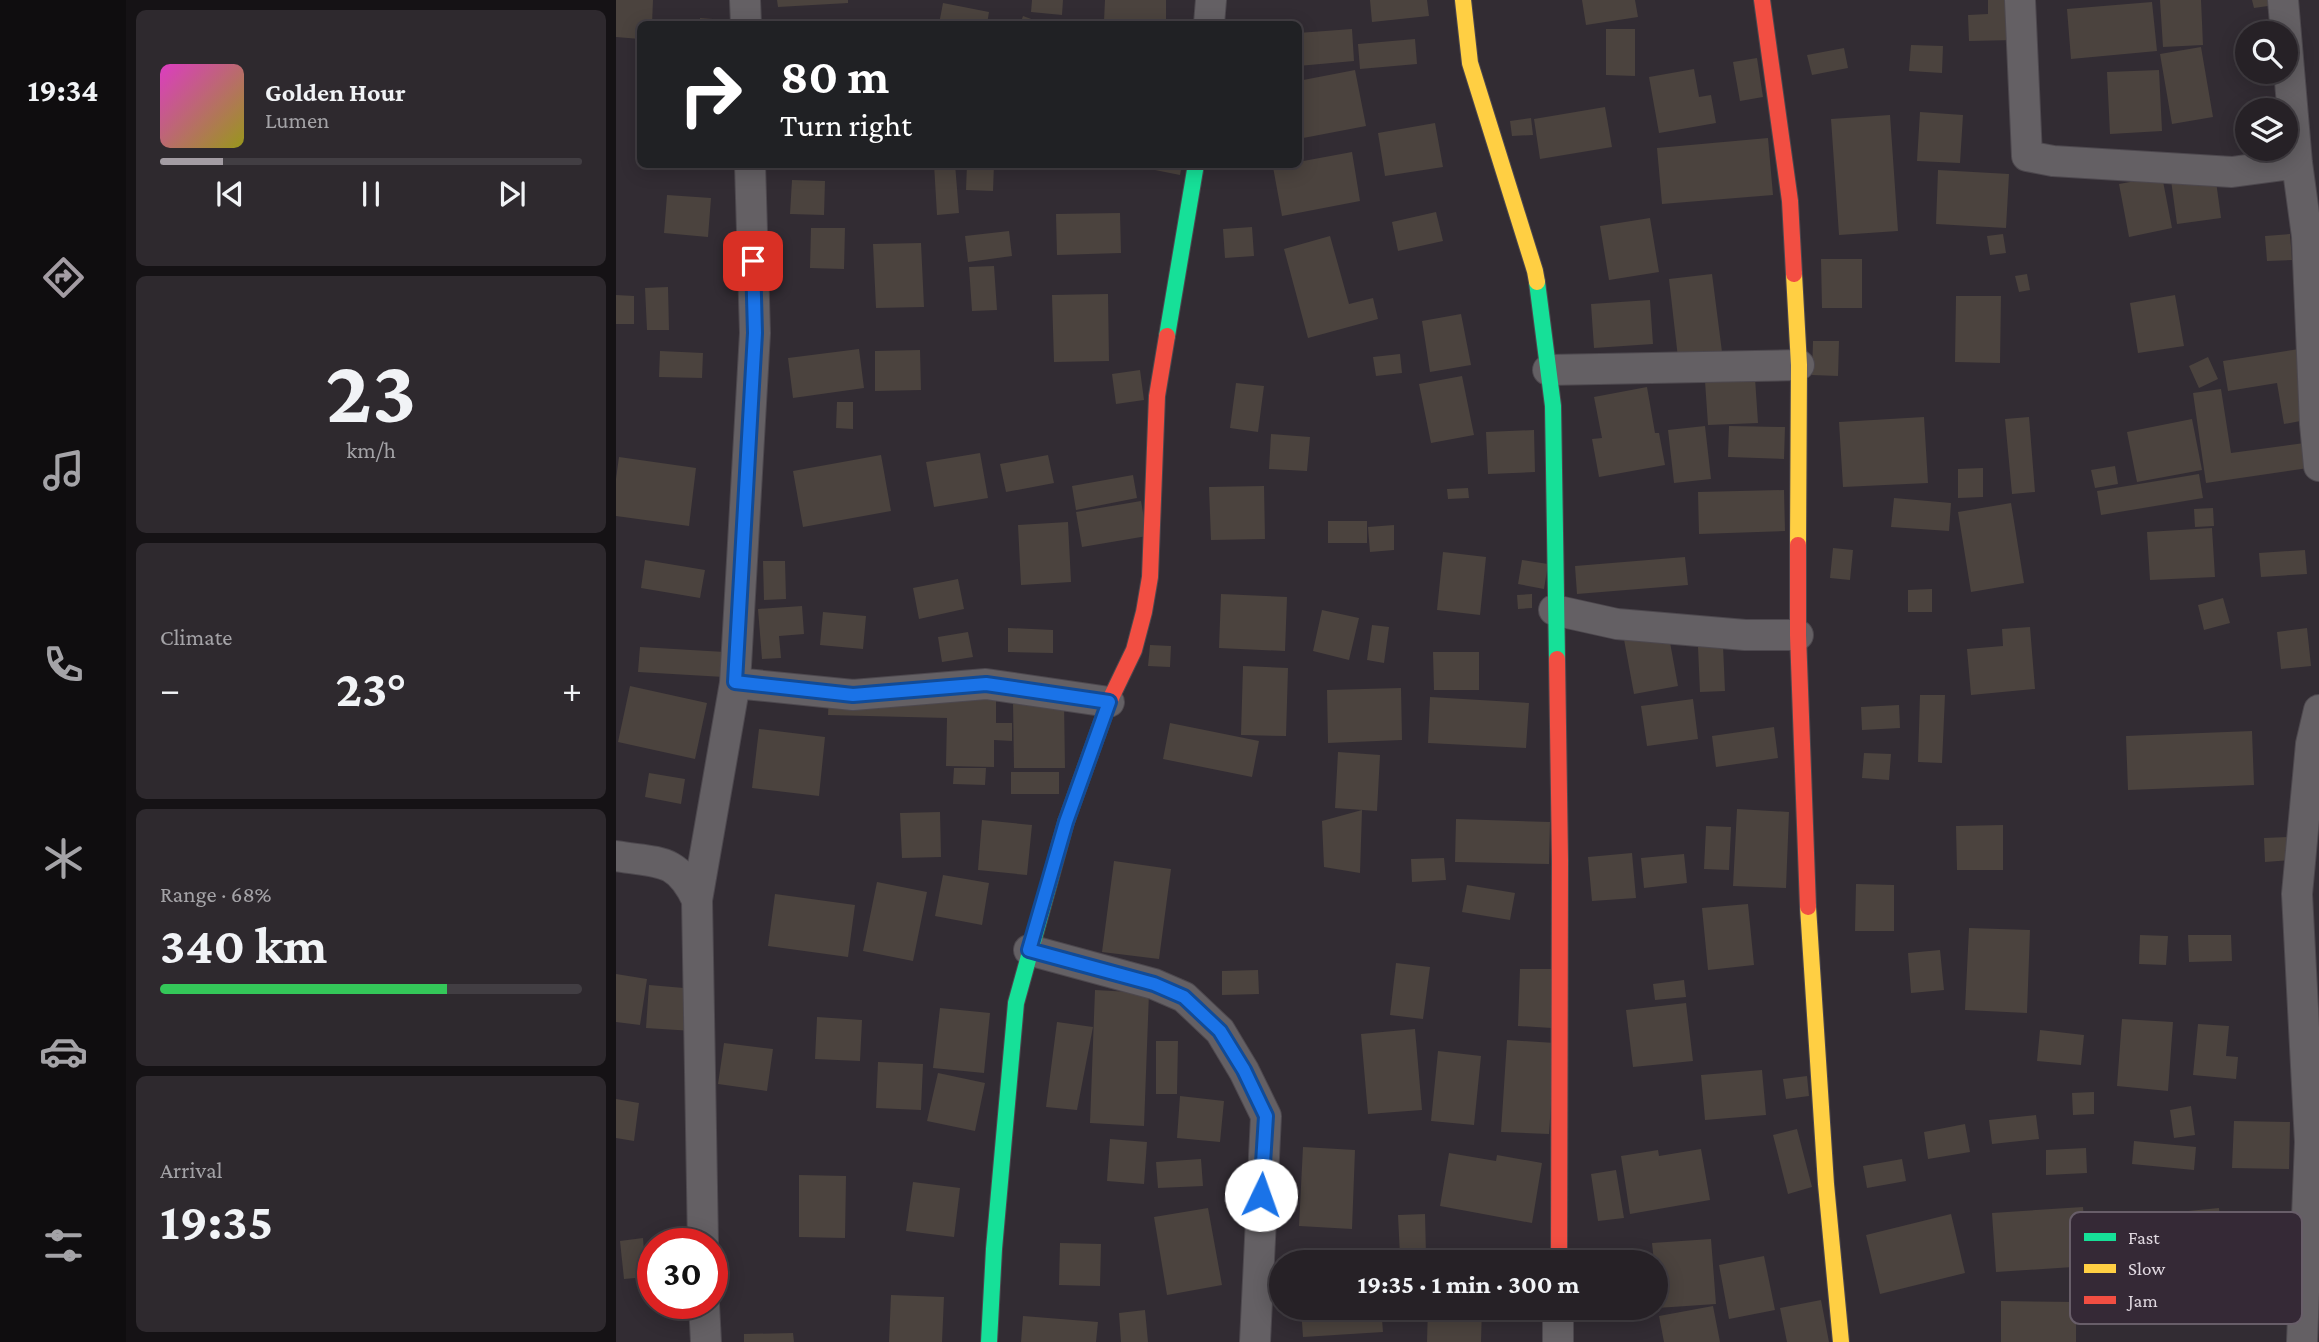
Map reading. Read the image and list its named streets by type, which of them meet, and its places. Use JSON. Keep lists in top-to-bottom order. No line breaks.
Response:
{"legend":["Fast","Slow","Jam"],"page":{"tabs":"19:34","turn":["80 m","Turn right"],"song":["Golden Hour","Lumen"],"tile":[["23","km/h"],"Climate",["Range · 68%","340 km"],["Arrival","19:35"]],"heat":["−","23°","+"],"limit":"30","trip":"19:35 · 1 min · 300 m"}}
